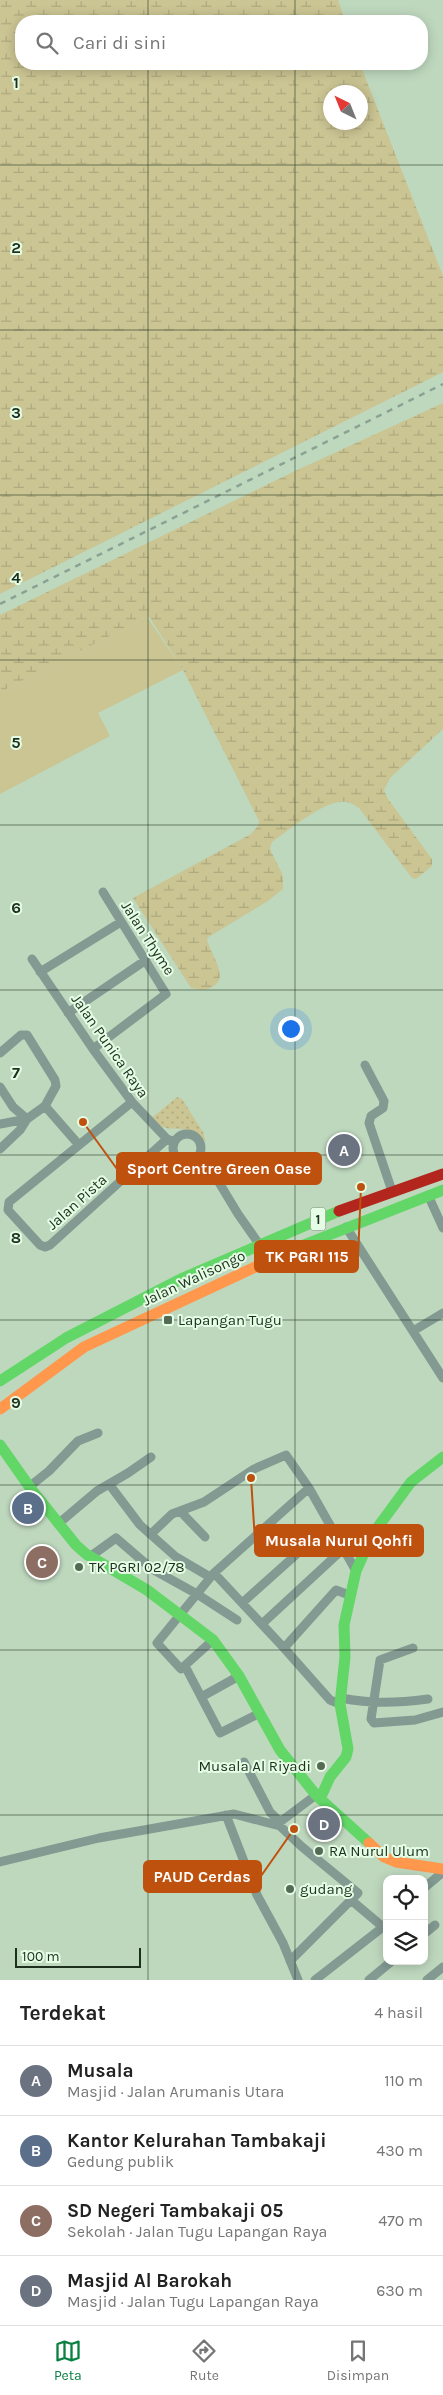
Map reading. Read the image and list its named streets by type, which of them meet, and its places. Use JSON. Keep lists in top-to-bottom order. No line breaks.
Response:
{"streets":{"main road":["1","Jalan Walisongo"],"street":["Jalan Thyme","Jalan Punica Raya","Jalan Pista"]},"crossings":[["Jalan Thyme","Jalan Punica Raya"],["Jalan Punica Raya","Jalan Pista"]],"places":{"other":["Sport Centre Green Oase","TK PGRI 115","Musala Nurul Qohfi","TK PGRI 02/78","Musala Al Riyadi","PAUD Cerdas","RA Nurul Ulum","gudang"],"transit":["Lapangan Tugu"]},"scale_bar":"100 m","north":"top left","page":{"search":"Cari di sini","pins":["A","B","C","D"],"scale":"100 m","heading":["Terdekat","4 hasil"],"list":[{"mark":"A","name":"Musala","note":"Masjid · Jalan Arumanis Utara","value":"110 m"},{"mark":"B","name":"Kantor Kelurahan Tambakaji","note":"Gedung publik","value":"430 m"},{"mark":"C","name":"SD Negeri Tambakaji 05","note":"Sekolah · Jalan Tugu Lapangan Raya","value":"470 m"},{"mark":"D","name":"Masjid Al Barokah","note":"Masjid · Jalan Tugu Lapangan Raya","value":"630 m"}],"nav":["Peta","Rute","Disimpan"]},"grid":{"rows":["1","2","3","4","5","6","7","8","9"]}}
